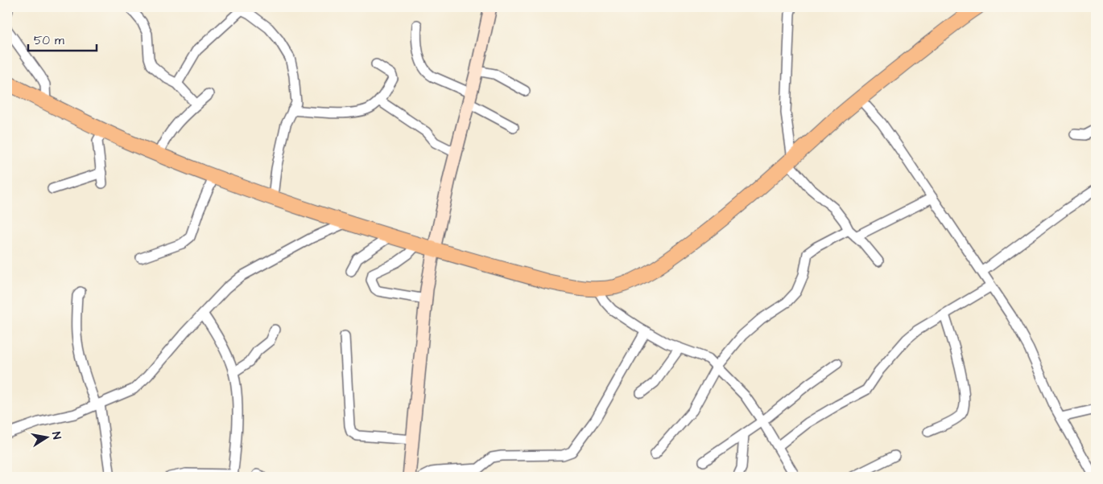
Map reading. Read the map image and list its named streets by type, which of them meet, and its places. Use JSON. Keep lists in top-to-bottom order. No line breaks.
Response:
{"scale_bar":"50 m","north":"right"}
